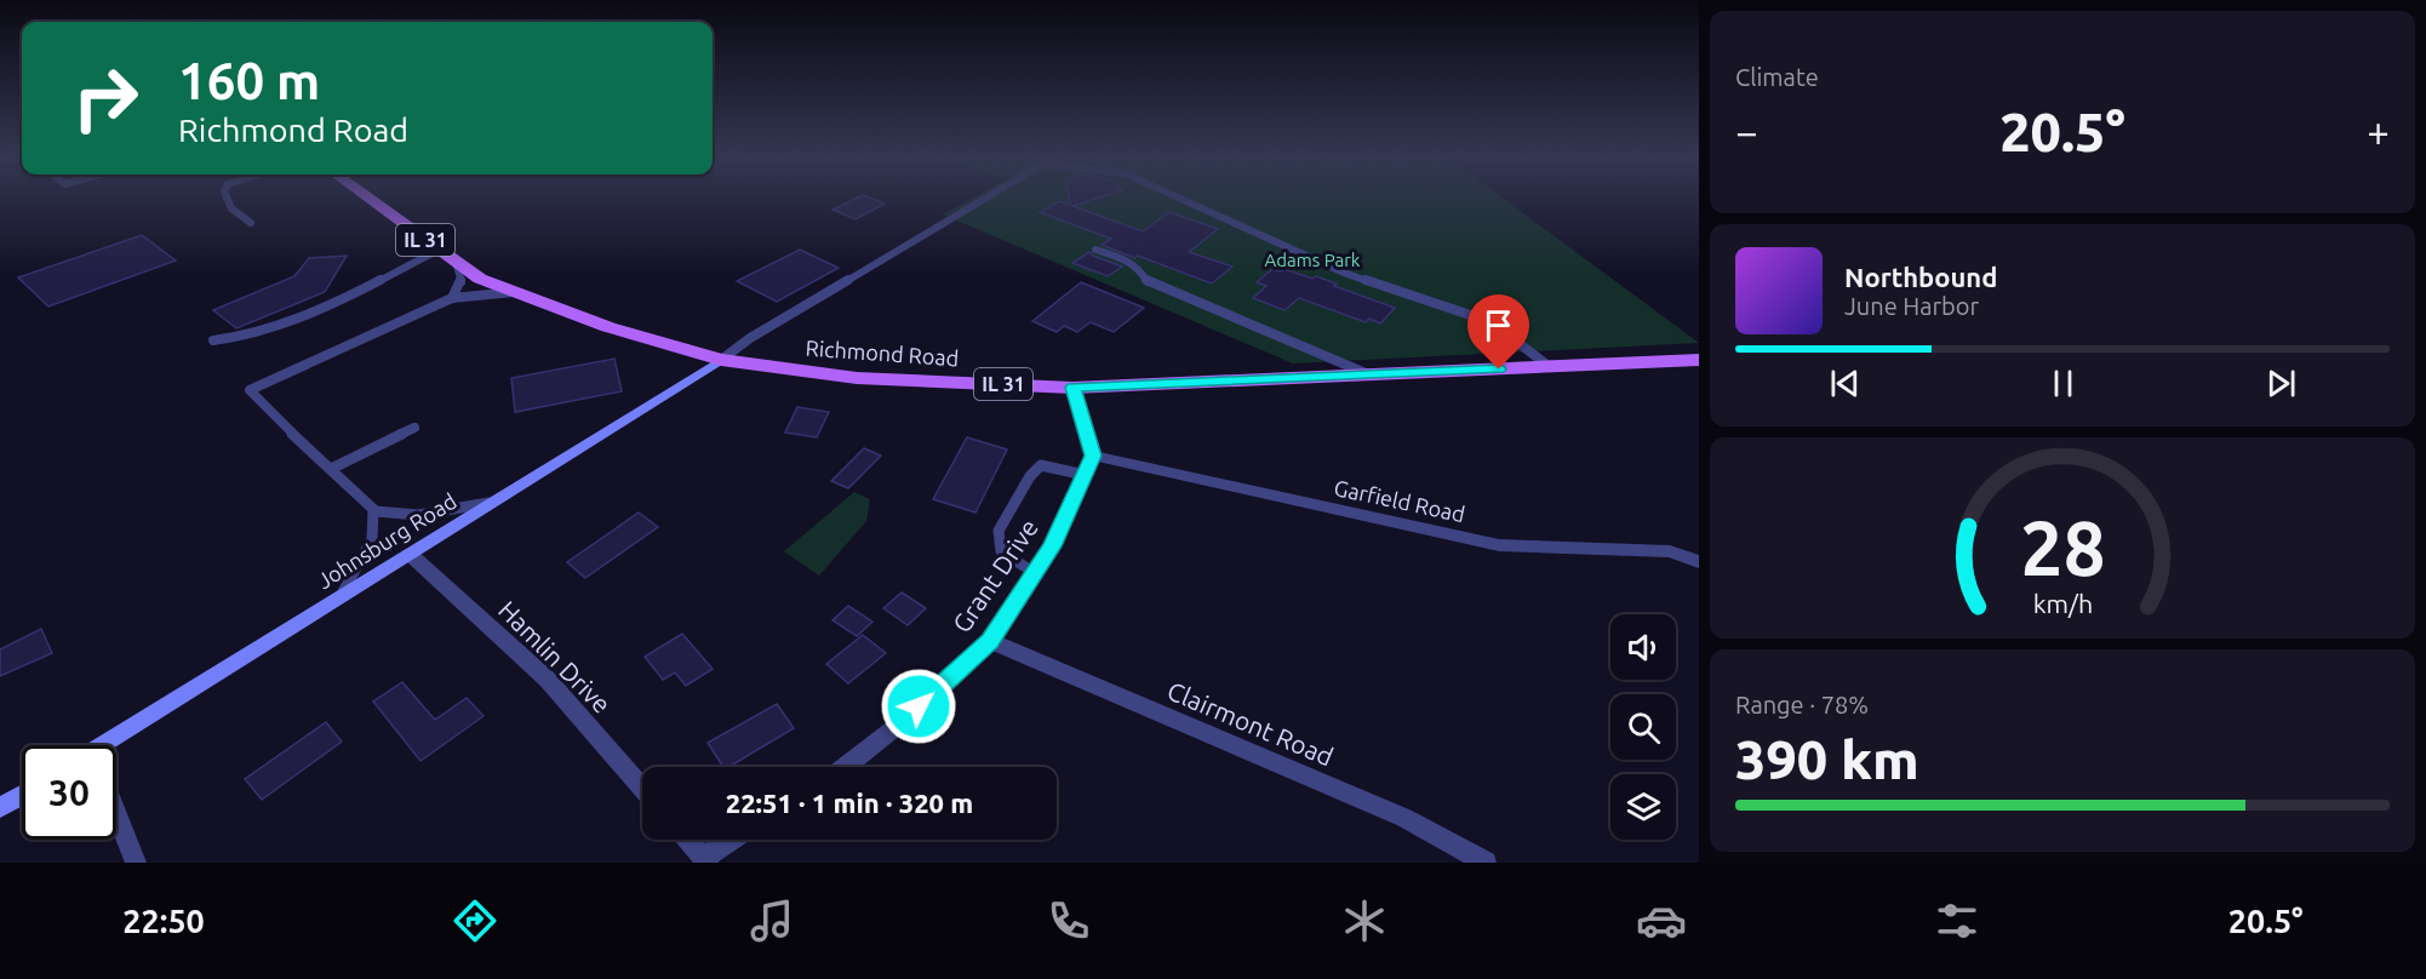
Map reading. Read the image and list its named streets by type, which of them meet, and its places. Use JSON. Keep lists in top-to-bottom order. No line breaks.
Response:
{"streets":{"main road":["IL 31","Richmond Road"],"street":["Garfield Road","Johnsburg Road","Grant Drive","Hamlin Drive","Clairmont Road"]},"crossings":[["Richmond Road","Johnsburg Road"],["Garfield Road","Grant Drive"],["Johnsburg Road","Hamlin Drive"],["Grant Drive","Clairmont Road"]],"parks":["Adams Park"],"page":{"tile":["Climate",["Range · 78%","390 km"]],"turn":["160 m","Richmond Road"],"heat":["−","20.5°","+"],"song":["Northbound","June Harbor"],"limit":"30","trip":"22:51 · 1 min · 320 m","tabs":["22:50","20.5°"],"gauge":["28","km/h"]}}
